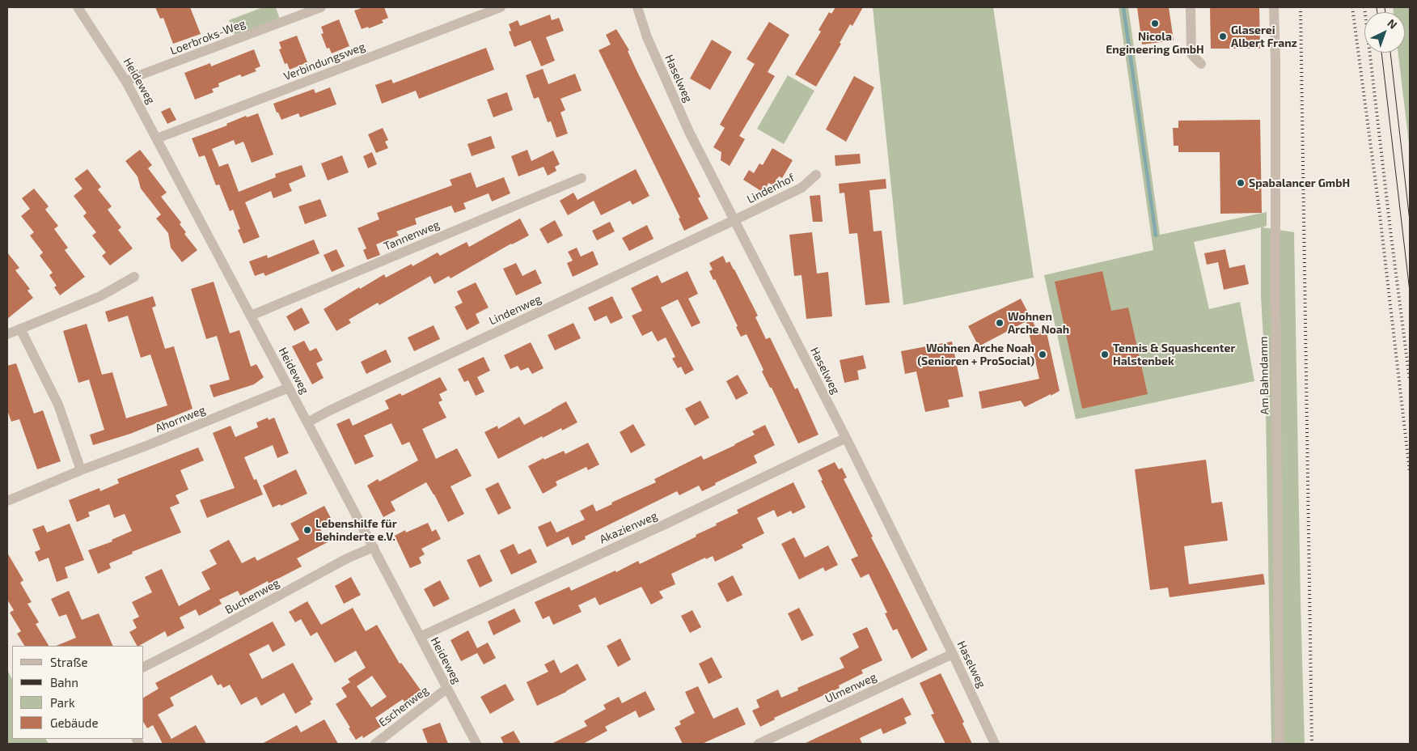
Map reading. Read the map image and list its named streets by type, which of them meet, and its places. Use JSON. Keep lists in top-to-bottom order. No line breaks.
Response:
{"streets":{"street":["Loerbroks-Weg","Verbindungsweg","Haselweg","Heideweg","Lindenhof","Tannenweg","Lindenweg","Am Bahndamm","Ahornweg","Akazienweg","Buchenweg","Ulmenweg","Eschenweg"]},"crossings":[["Loerbroks-Weg","Heideweg"],["Verbindungsweg","Heideweg"],["Haselweg","Lindenhof"],["Haselweg","Lindenweg"],["Haselweg","Akazienweg"],["Haselweg","Ulmenweg"],["Heideweg","Tannenweg"],["Heideweg","Lindenweg"],["Heideweg","Ahornweg"],["Heideweg","Akazienweg"],["Heideweg","Buchenweg"],["Heideweg","Eschenweg"],["Lindenhof","Lindenweg"]],"places":["Nicola Engineering GmbH","Glaserei Albert Franz","Spabalancer GmbH","Wohnen Arche Noah","Wohnen Arche Noah (Senioren + ProSocial)","Tennis & Squashcenter Halstenbek","Lebenshilfe für Behinderte e.V."],"legend":["Straße","Bahn","Park","Gebäude"],"north":"top right"}
